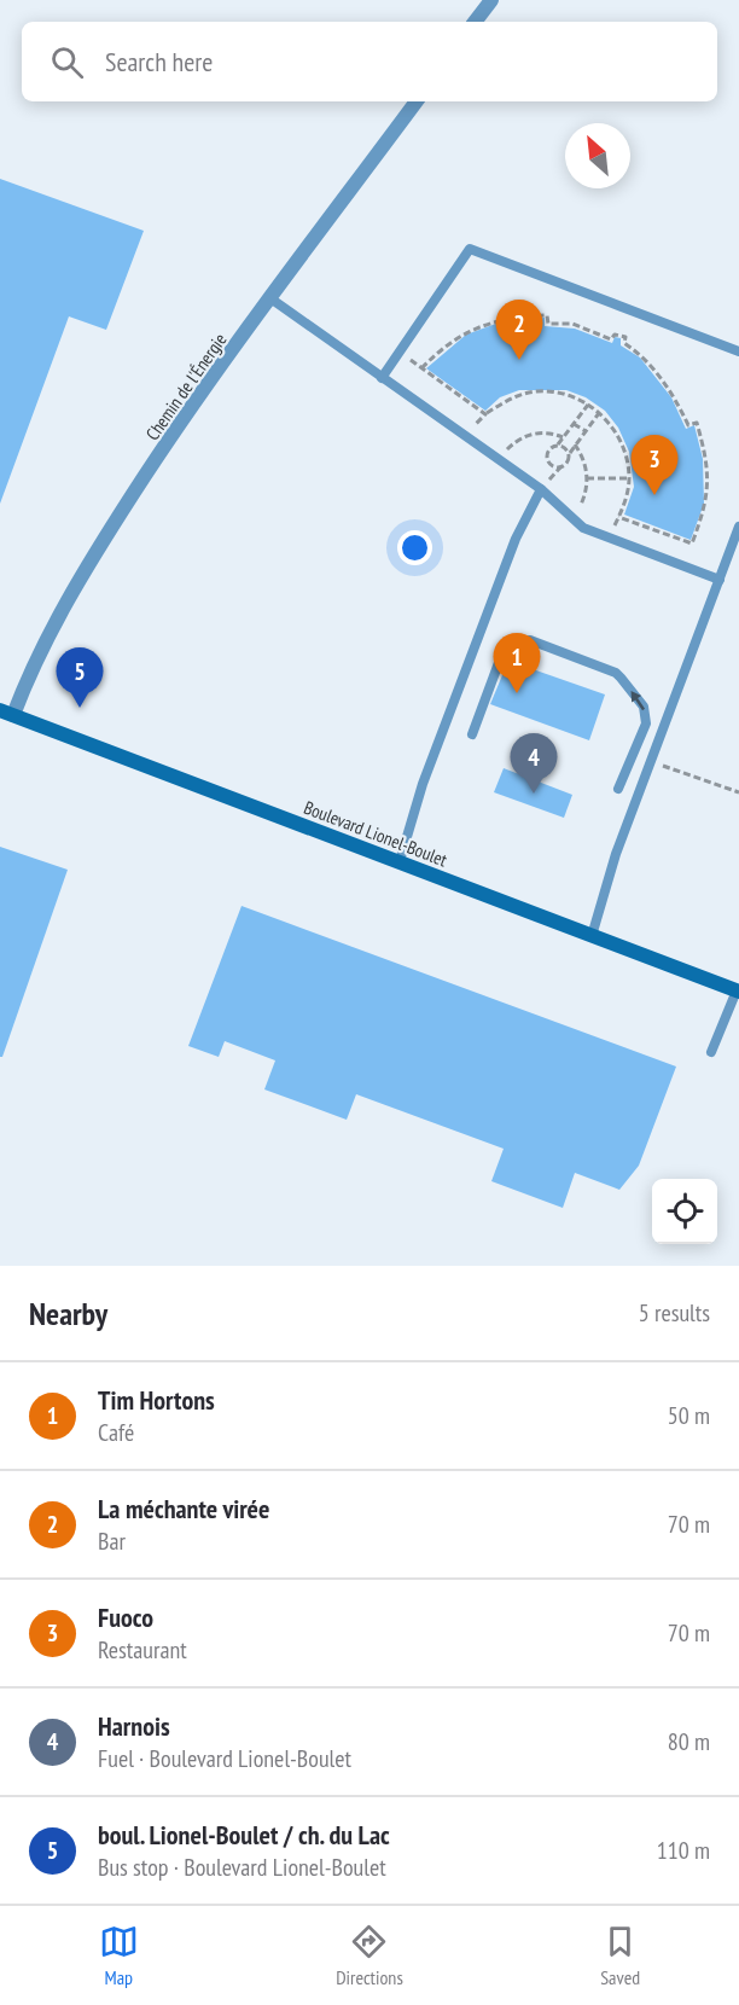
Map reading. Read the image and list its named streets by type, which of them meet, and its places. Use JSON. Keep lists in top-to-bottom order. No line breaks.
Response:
{"streets":{"main road":["Boulevard Lionel-Boulet"],"street":["Chemin de l'Énergie"]},"crossings":[["Chemin de l'Énergie","Boulevard Lionel-Boulet"]],"north":"top left","page":{"search":"Search here","pins":["2","3","1","5","4"],"heading":["Nearby","5 results"],"list":[{"mark":"1","name":"Tim Hortons","note":"Café","value":"50 m"},{"mark":"2","name":"La méchante virée","note":"Bar","value":"70 m"},{"mark":"3","name":"Fuoco","note":"Restaurant","value":"70 m"},{"mark":"4","name":"Harnois","note":"Fuel · Boulevard Lionel-Boulet","value":"80 m"},{"mark":"5","name":"boul. Lionel-Boulet / ch. du Lac","note":"Bus stop · Boulevard Lionel-Boulet","value":"110 m"}],"nav":["Map","Directions","Saved"]}}
